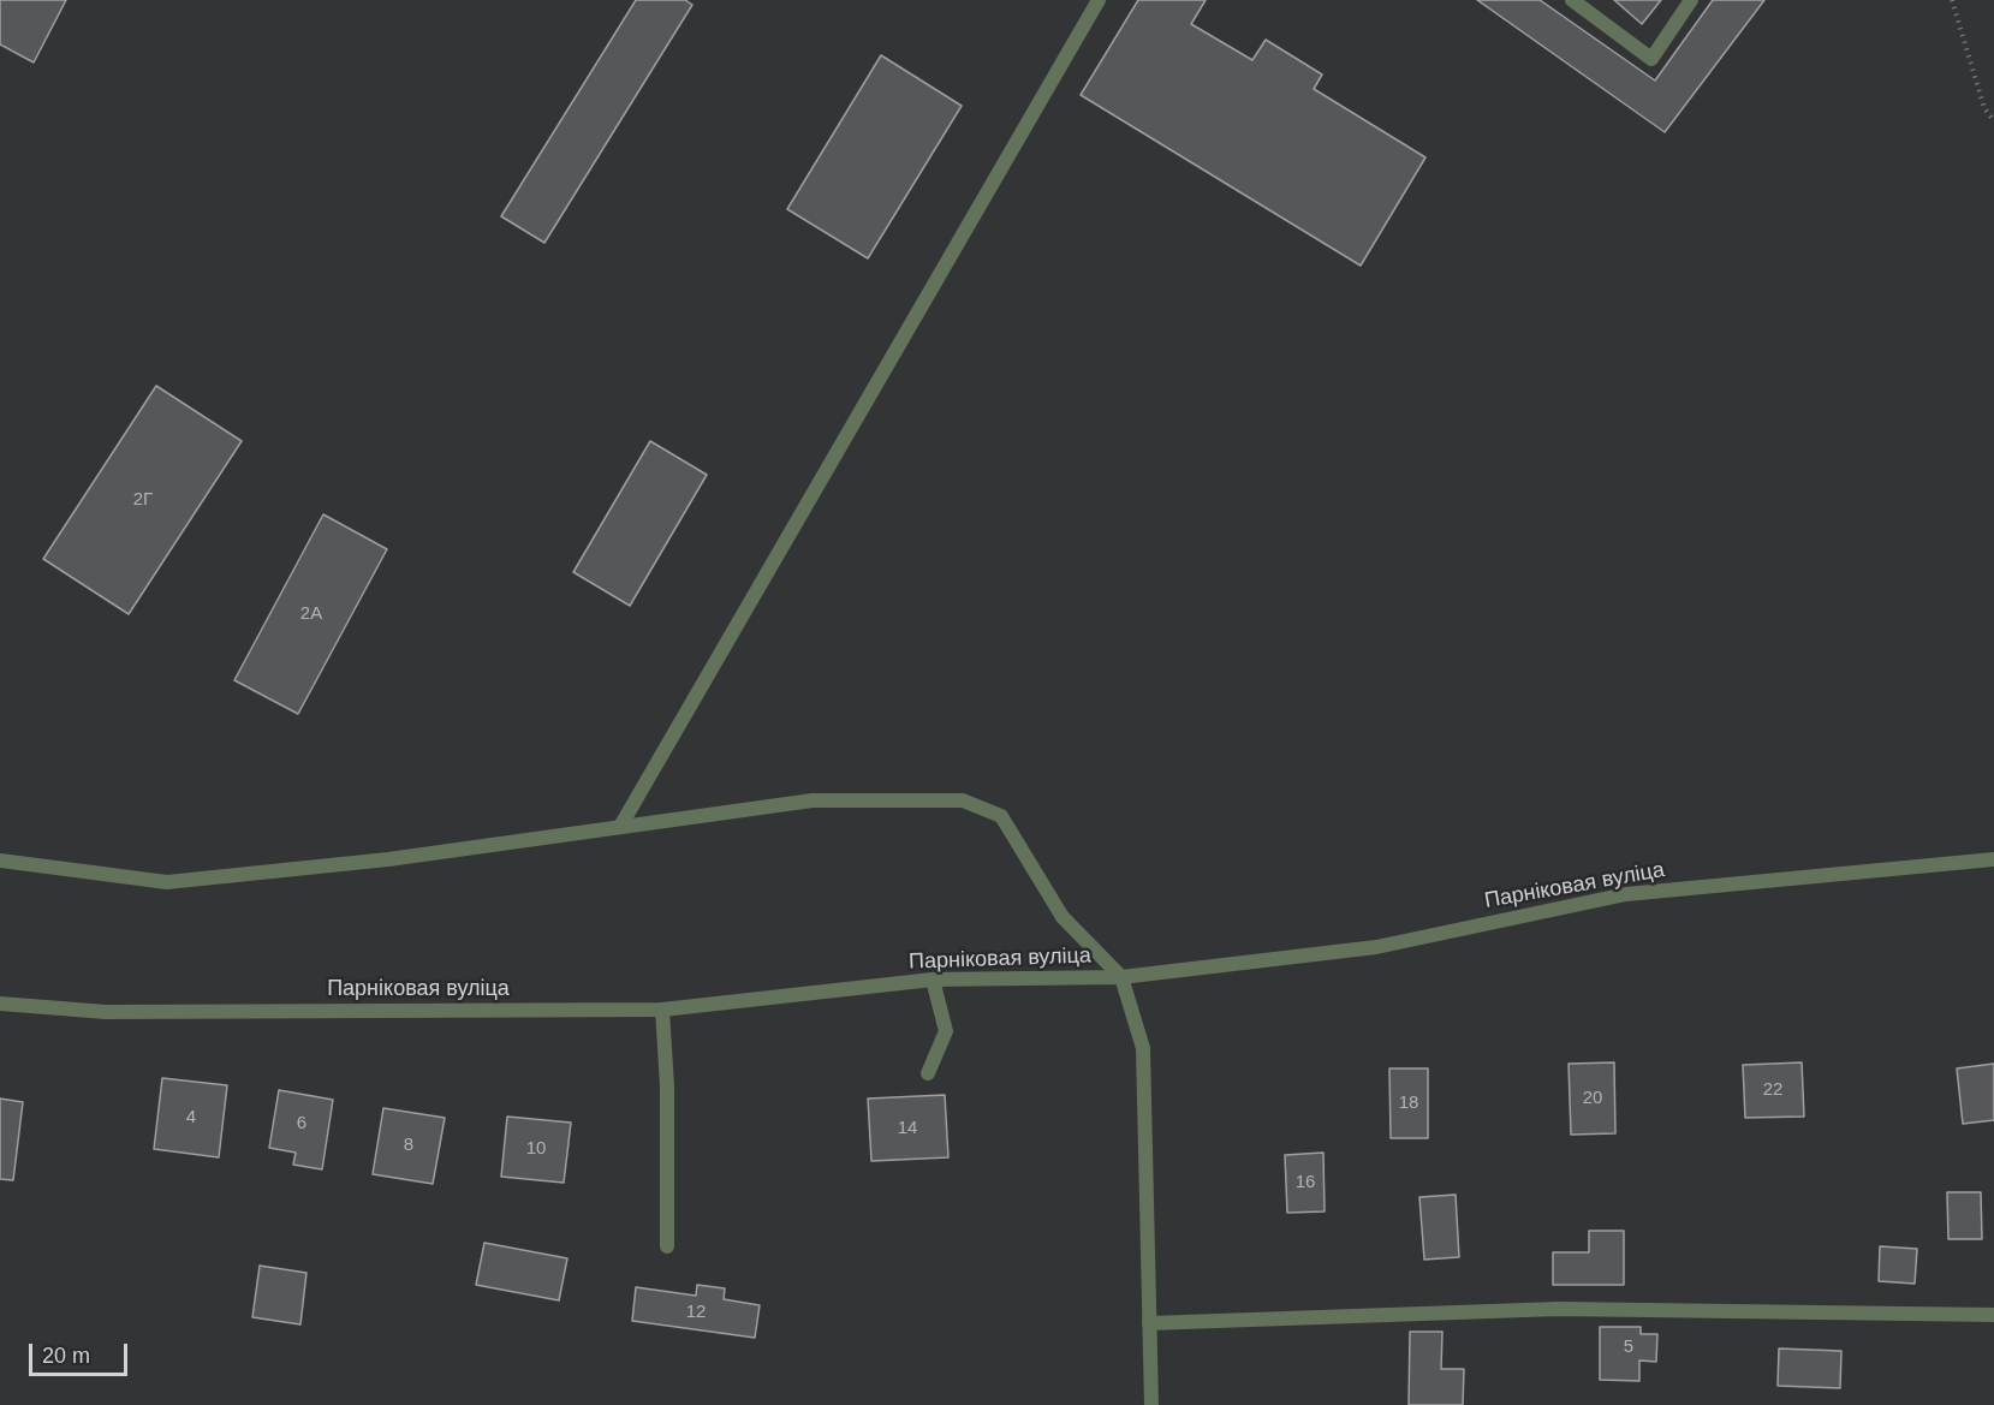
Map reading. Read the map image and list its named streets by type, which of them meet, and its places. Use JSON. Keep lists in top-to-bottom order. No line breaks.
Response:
{"streets":{"street":["Парніковая вуліца"]},"house_numbers":["2Г","2А","22","20","18","4","6","14","8","10","16","12","5"],"scale_bar":"20 m"}
